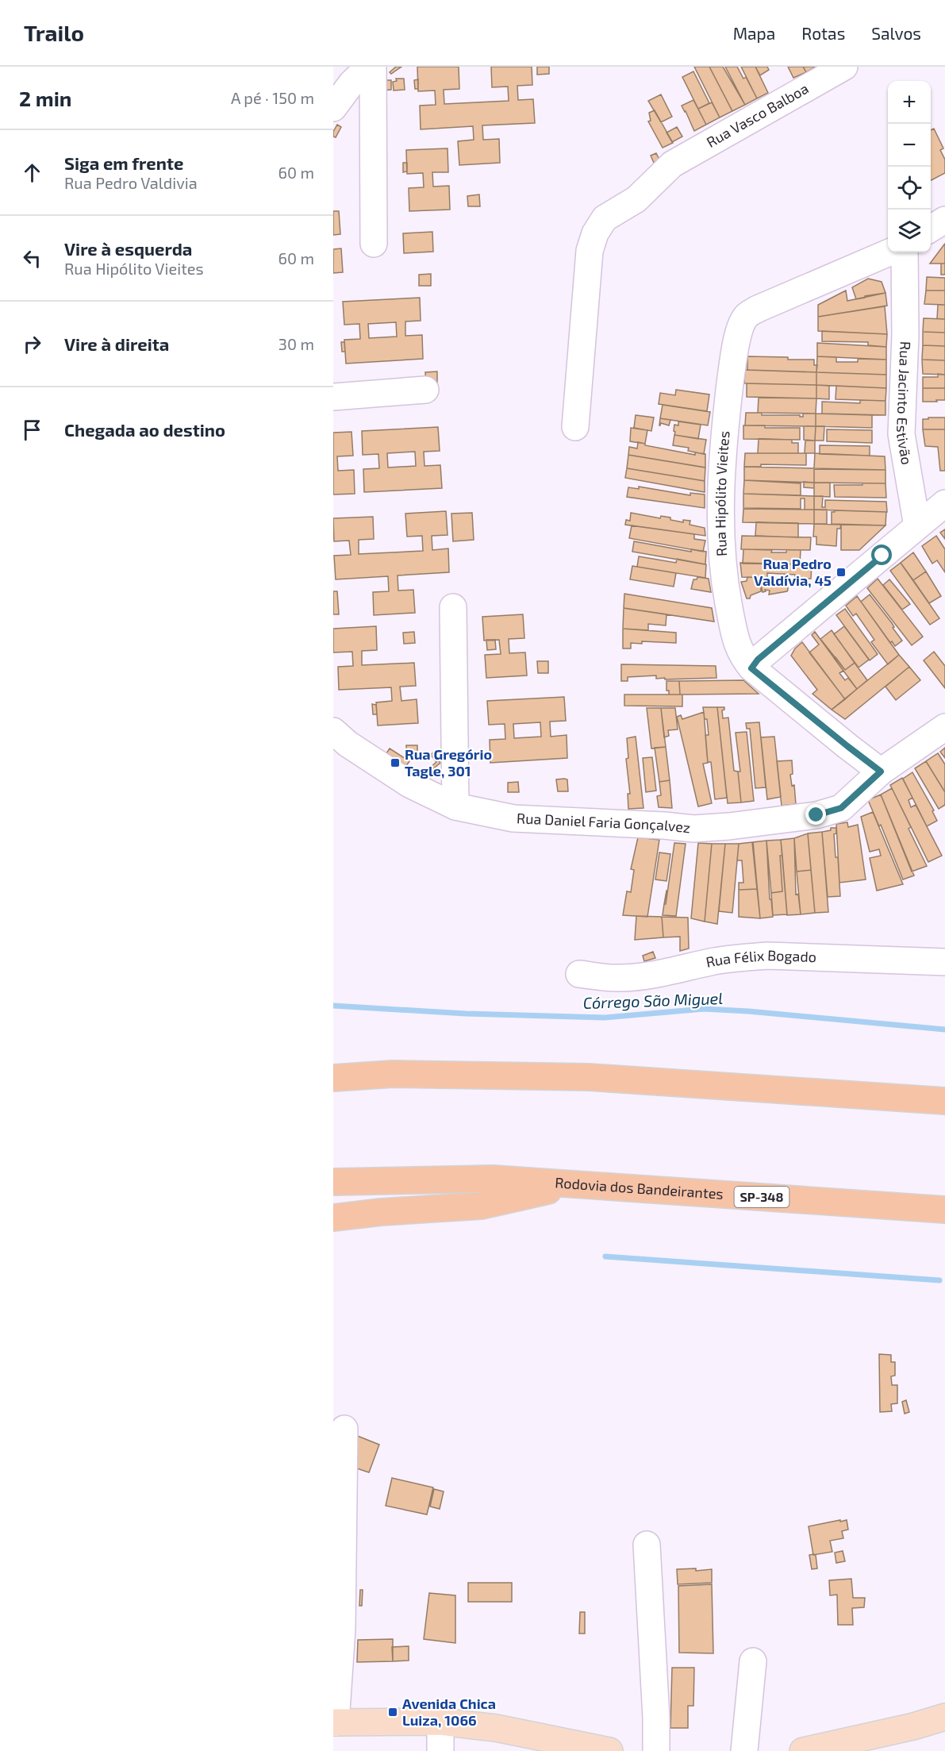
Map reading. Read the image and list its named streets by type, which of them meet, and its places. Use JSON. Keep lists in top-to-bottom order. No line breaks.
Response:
{"streets":{"highway":["Rodovia dos Bandeirantes","SP-348"],"street":["Rua Vasco Balboa","Rua Jacinto Estivão","Rua Hipólito Vieites","Rua Daniel Faria Gonçalvez","Rua Félix Bogado"]},"crossings":[["Rua Hipólito Vieites","Rua Daniel Faria Gonçalvez"]],"water":["Córrego São Miguel"],"places":{"transit":["Rua Pedro Valdívia, 45","Rua Gregório Tagle, 301","Avenida Chica Luiza, 1066"]},"page":{"header":"Trailo","nav":["Mapa","Rotas","Salvos"],"heading":["2 min","A pé · 150 m"],"map_buttons":["+","−"],"list":[["Siga em frente","Rua Pedro Valdivia","60 m"],["Vire à esquerda","Rua Hipólito Vieites","60 m"],["Vire à direita","30 m"],"Chegada ao destino"]}}
